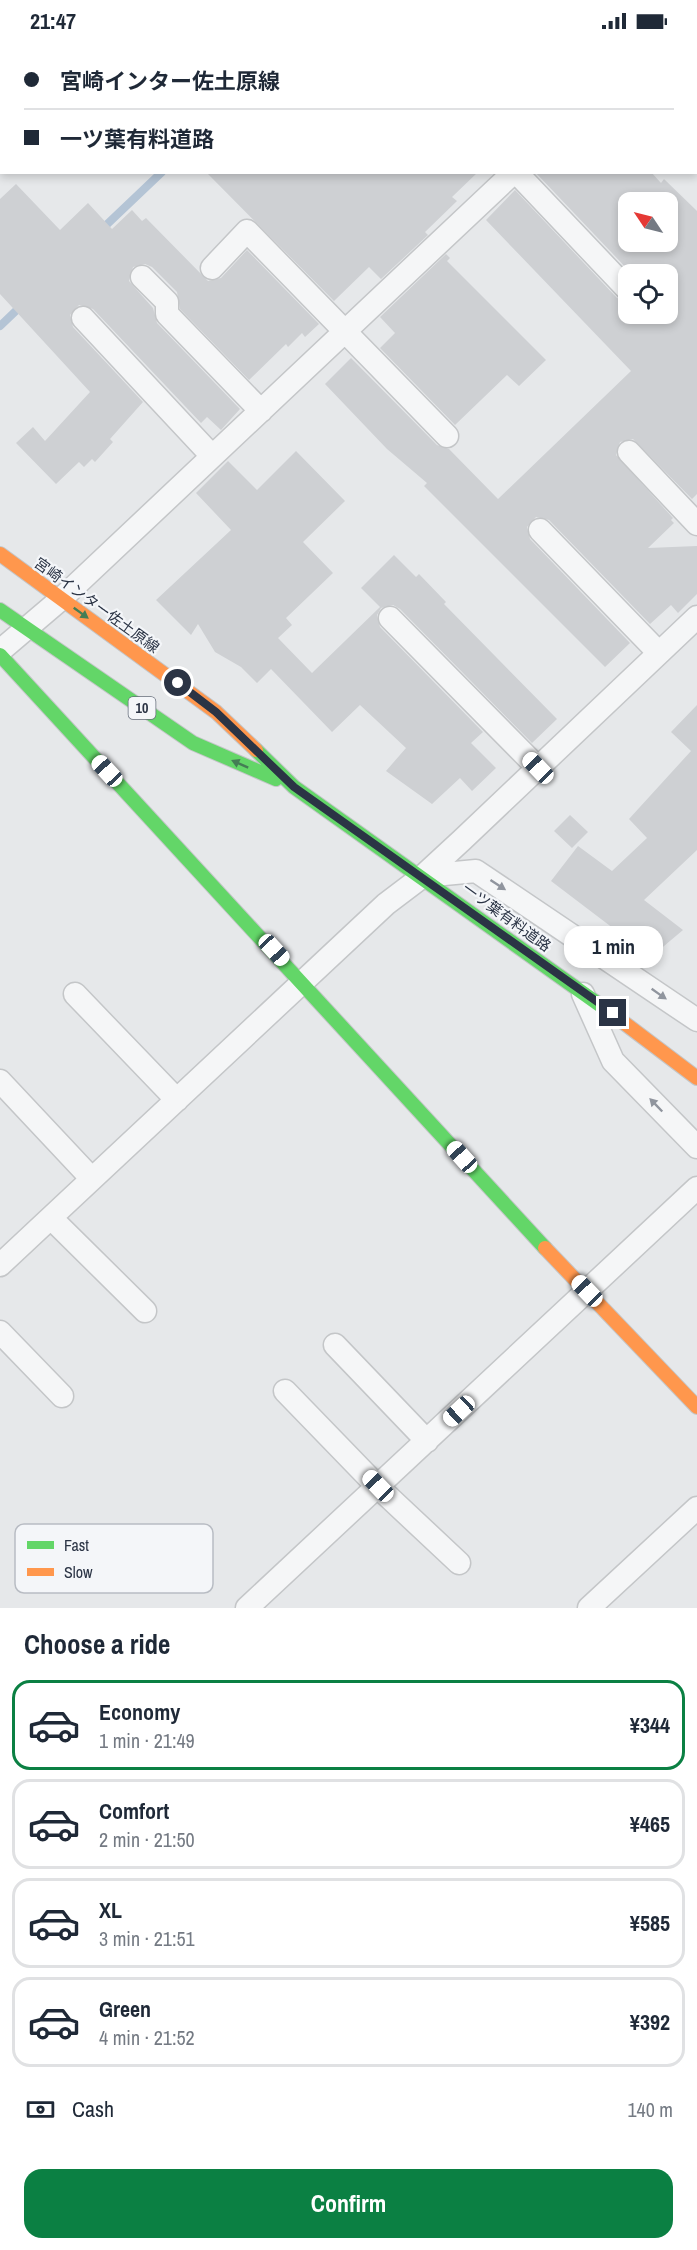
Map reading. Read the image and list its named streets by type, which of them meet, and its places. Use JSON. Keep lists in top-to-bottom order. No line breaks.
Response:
{"streets":{"main road":["宮崎インター佐土原線","10","一ツ葉有料道路"]},"crossings":[["宮崎インター佐土原線","10"],["宮崎インター佐土原線","一ツ葉有料道路"],["10","一ツ葉有料道路"]],"legend":["Fast","Slow"],"north":"top left","page":{"status":"21:47","banner":["宮崎インター佐土原線","一ツ葉有料道路"],"bubble":"1 min","heading":"Choose a ride","list":[{"name":"Economy","note":"1 min · 21:49","value":"¥344"},{"name":"Comfort","note":"2 min · 21:50","value":"¥465"},{"name":"XL","note":"3 min · 21:51","value":"¥585"},{"name":"Green","note":"4 min · 21:52","value":"¥392"}],"pay":["Cash","140 m"],"buttons":"Confirm"}}
